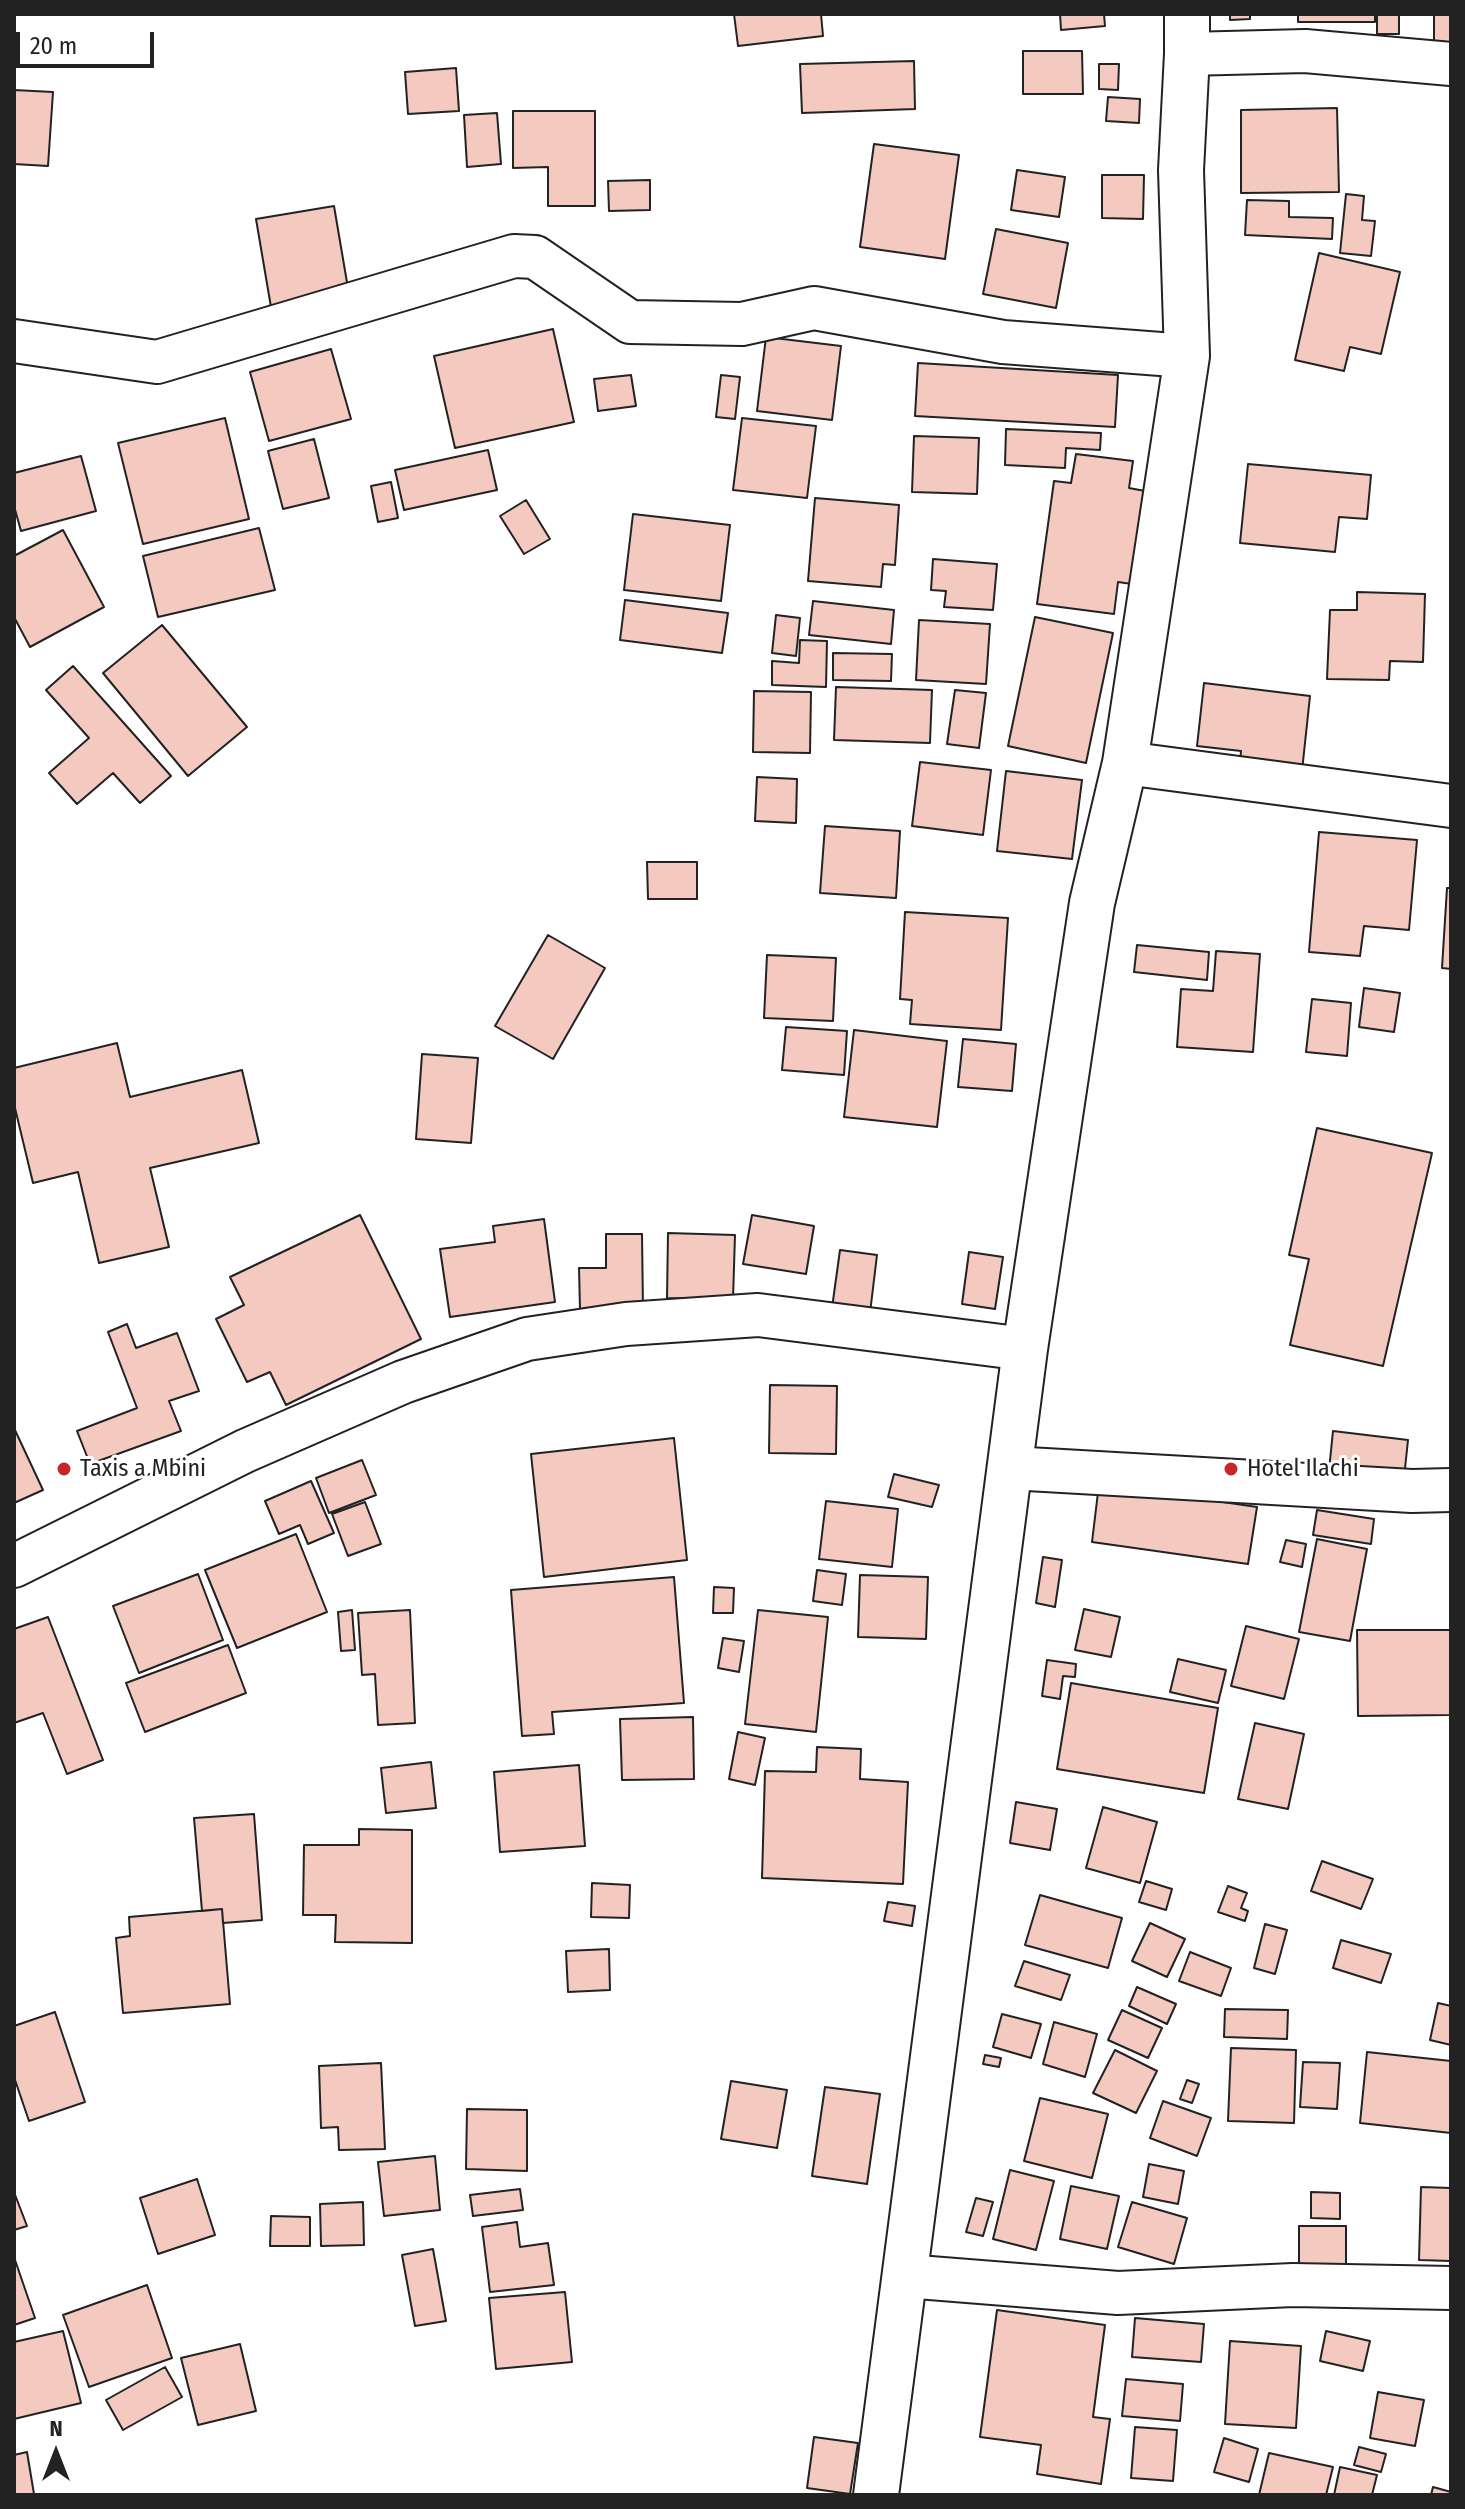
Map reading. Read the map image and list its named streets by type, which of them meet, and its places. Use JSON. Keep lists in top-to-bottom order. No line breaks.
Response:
{"places":["Taxis a Mbini","Hotel Ilachi"],"scale_bar":"20 m","north":"top"}
